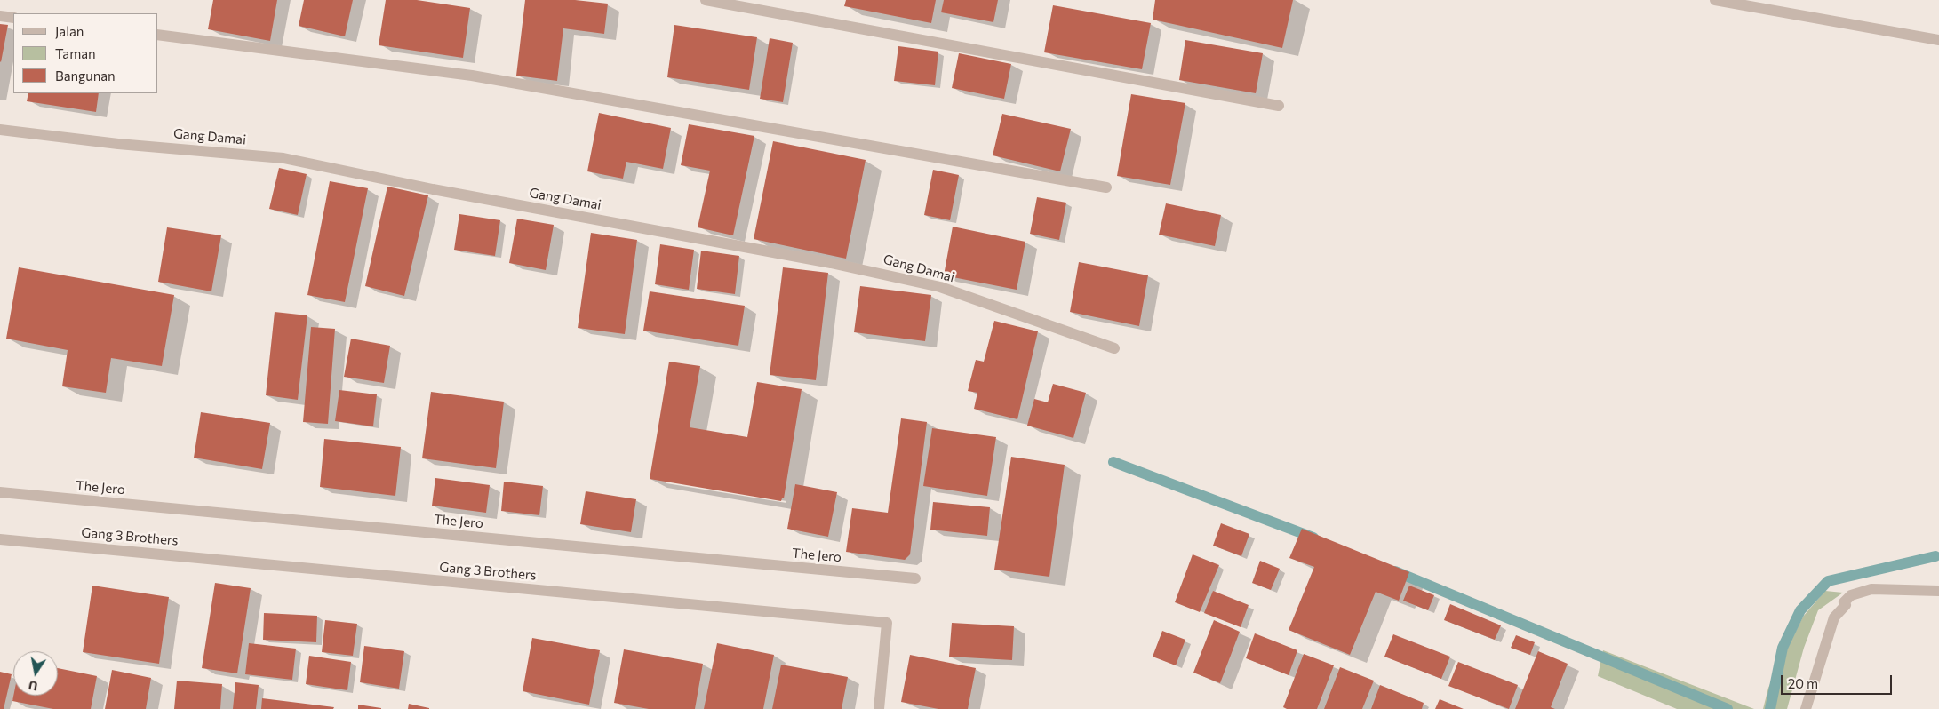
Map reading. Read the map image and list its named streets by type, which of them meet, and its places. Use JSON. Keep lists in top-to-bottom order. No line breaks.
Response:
{"streets":{"street":["Gang Damai","The Jero","Gang 3 Brothers"]},"legend":["Jalan","Taman","Bangunan"],"scale_bar":"20 m","north":"bottom"}
